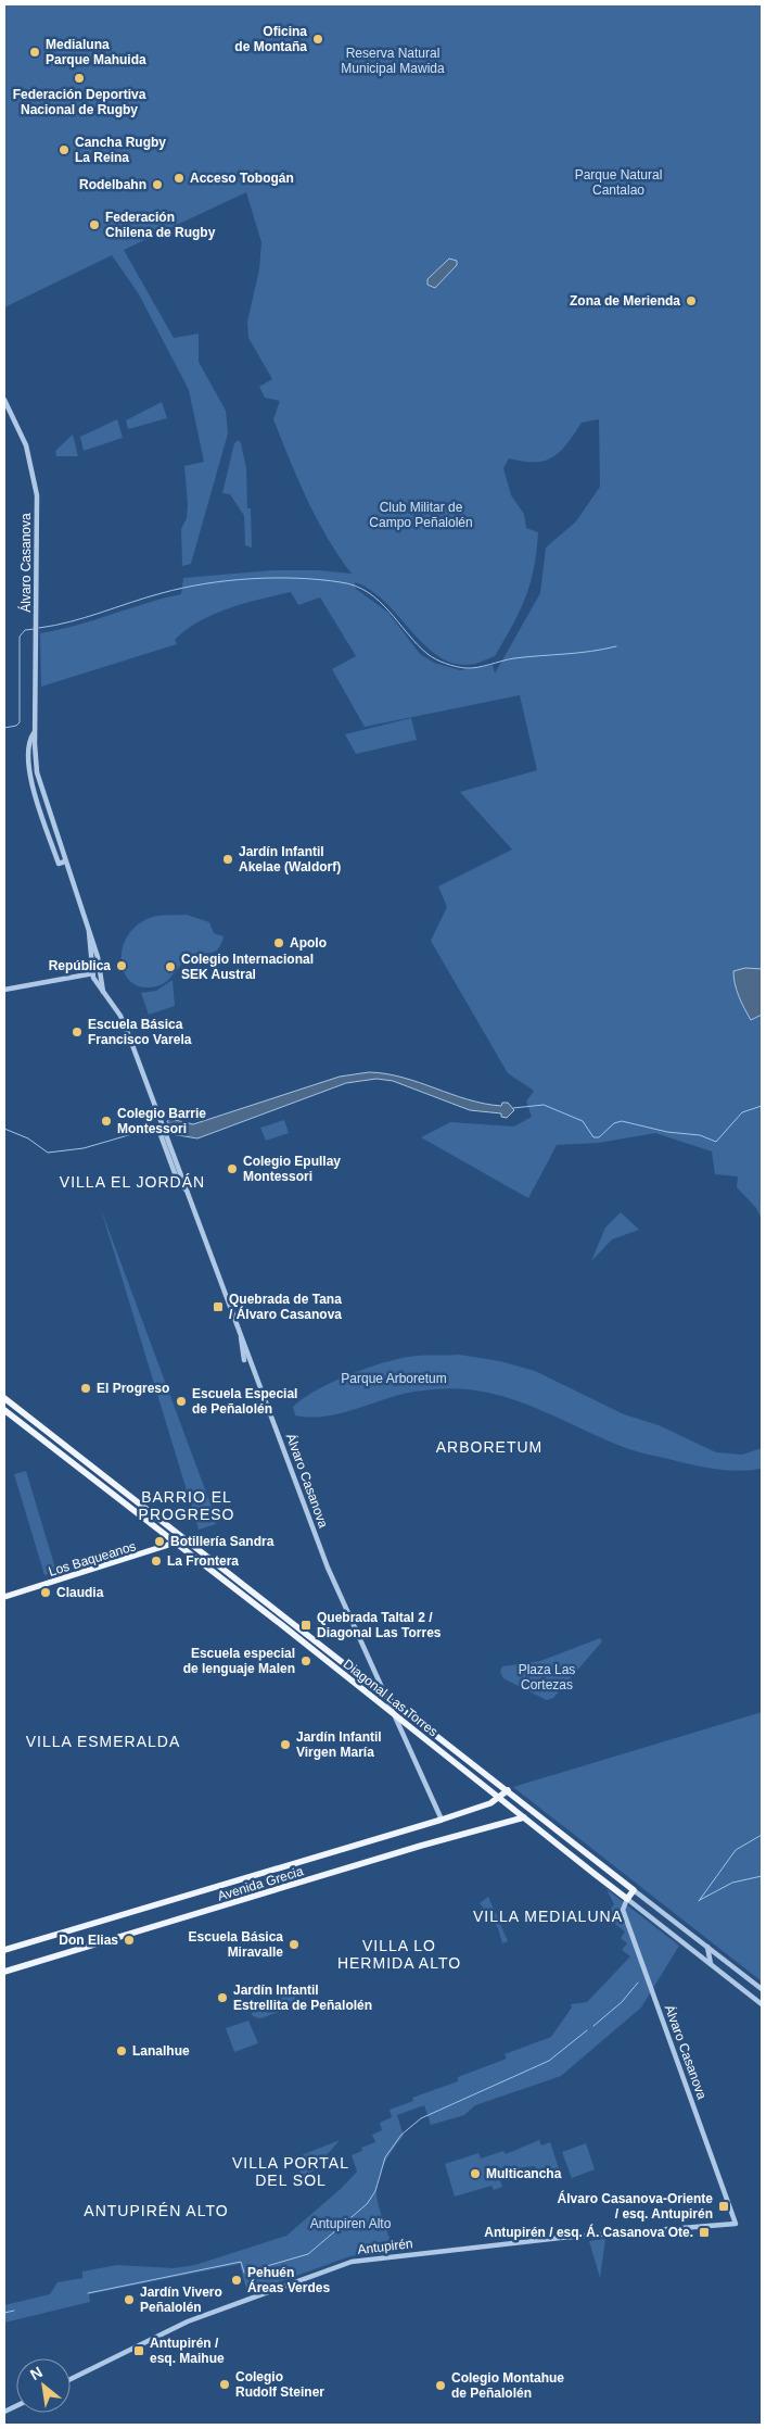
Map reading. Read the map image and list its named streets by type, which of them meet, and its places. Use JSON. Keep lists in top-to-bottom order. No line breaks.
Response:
{"streets":{"main road":["Los Baqueanos","Diagonal Las Torres","Avenida Grecia"],"street":["Álvaro Casanova","Antupirén"]},"crossings":[["Álvaro Casanova","Diagonal Las Torres"],["Álvaro Casanova","Avenida Grecia"],["Álvaro Casanova","Antupirén"],["Los Baqueanos","Diagonal Las Torres"],["Diagonal Las Torres","Avenida Grecia"]],"districts":["VILLA EL JORDÁN","ARBORETUM","BARRIO EL PROGRESO","VILLA ESMERALDA","VILLA MEDIALUNA","VILLA LO HERMIDA ALTO","VILLA PORTAL DEL SOL","ANTUPIRÉN ALTO"],"parks":["Reserva Natural Municipal Mawida","Parque Natural Cantalao","Club Militar de Campo Peñalolén","Parque Arboretum","Plaza Las Cortezas","Antupiren Alto"],"places":{"other":["Oficina de Montaña","Medialuna Parque Mahuida","Federación Deportiva Nacional de Rugby","Cancha Rugby La Reina","Acceso Tobogán","Rodelbahn","Federación Chilena de Rugby","Zona de Merienda","Jardín Infantil Akelae (Waldorf)","Apolo","República","Colegio Internacional SEK Austral","Escuela Básica Francisco Varela","Colegio Barrie Montessori","Colegio Epullay Montessori","El Progreso","Escuela Especial de Peñalolén","Botillería Sandra","La Frontera","Claudia","Escuela especial de lenguaje Malen","Jardín Infantil Virgen María","Don Elias","Escuela Básica Miravalle","Jardín Infantil Estrellita de Peñalolén","Lanalhue","Multicancha","Pehuén Áreas Verdes","Jardín Vivero Peñalolén","Colegio Rudolf Steiner","Colegio Montahue de Peñalolén"],"transit":["Quebrada de Tana / Álvaro Casanova","Quebrada Taltal 2 / Diagonal Las Torres","Álvaro Casanova-Oriente / esq. Antupirén","Antupirén / esq. Á. Casanova Ote.","Antupirén / esq. Maihue"]},"north":"top left"}
